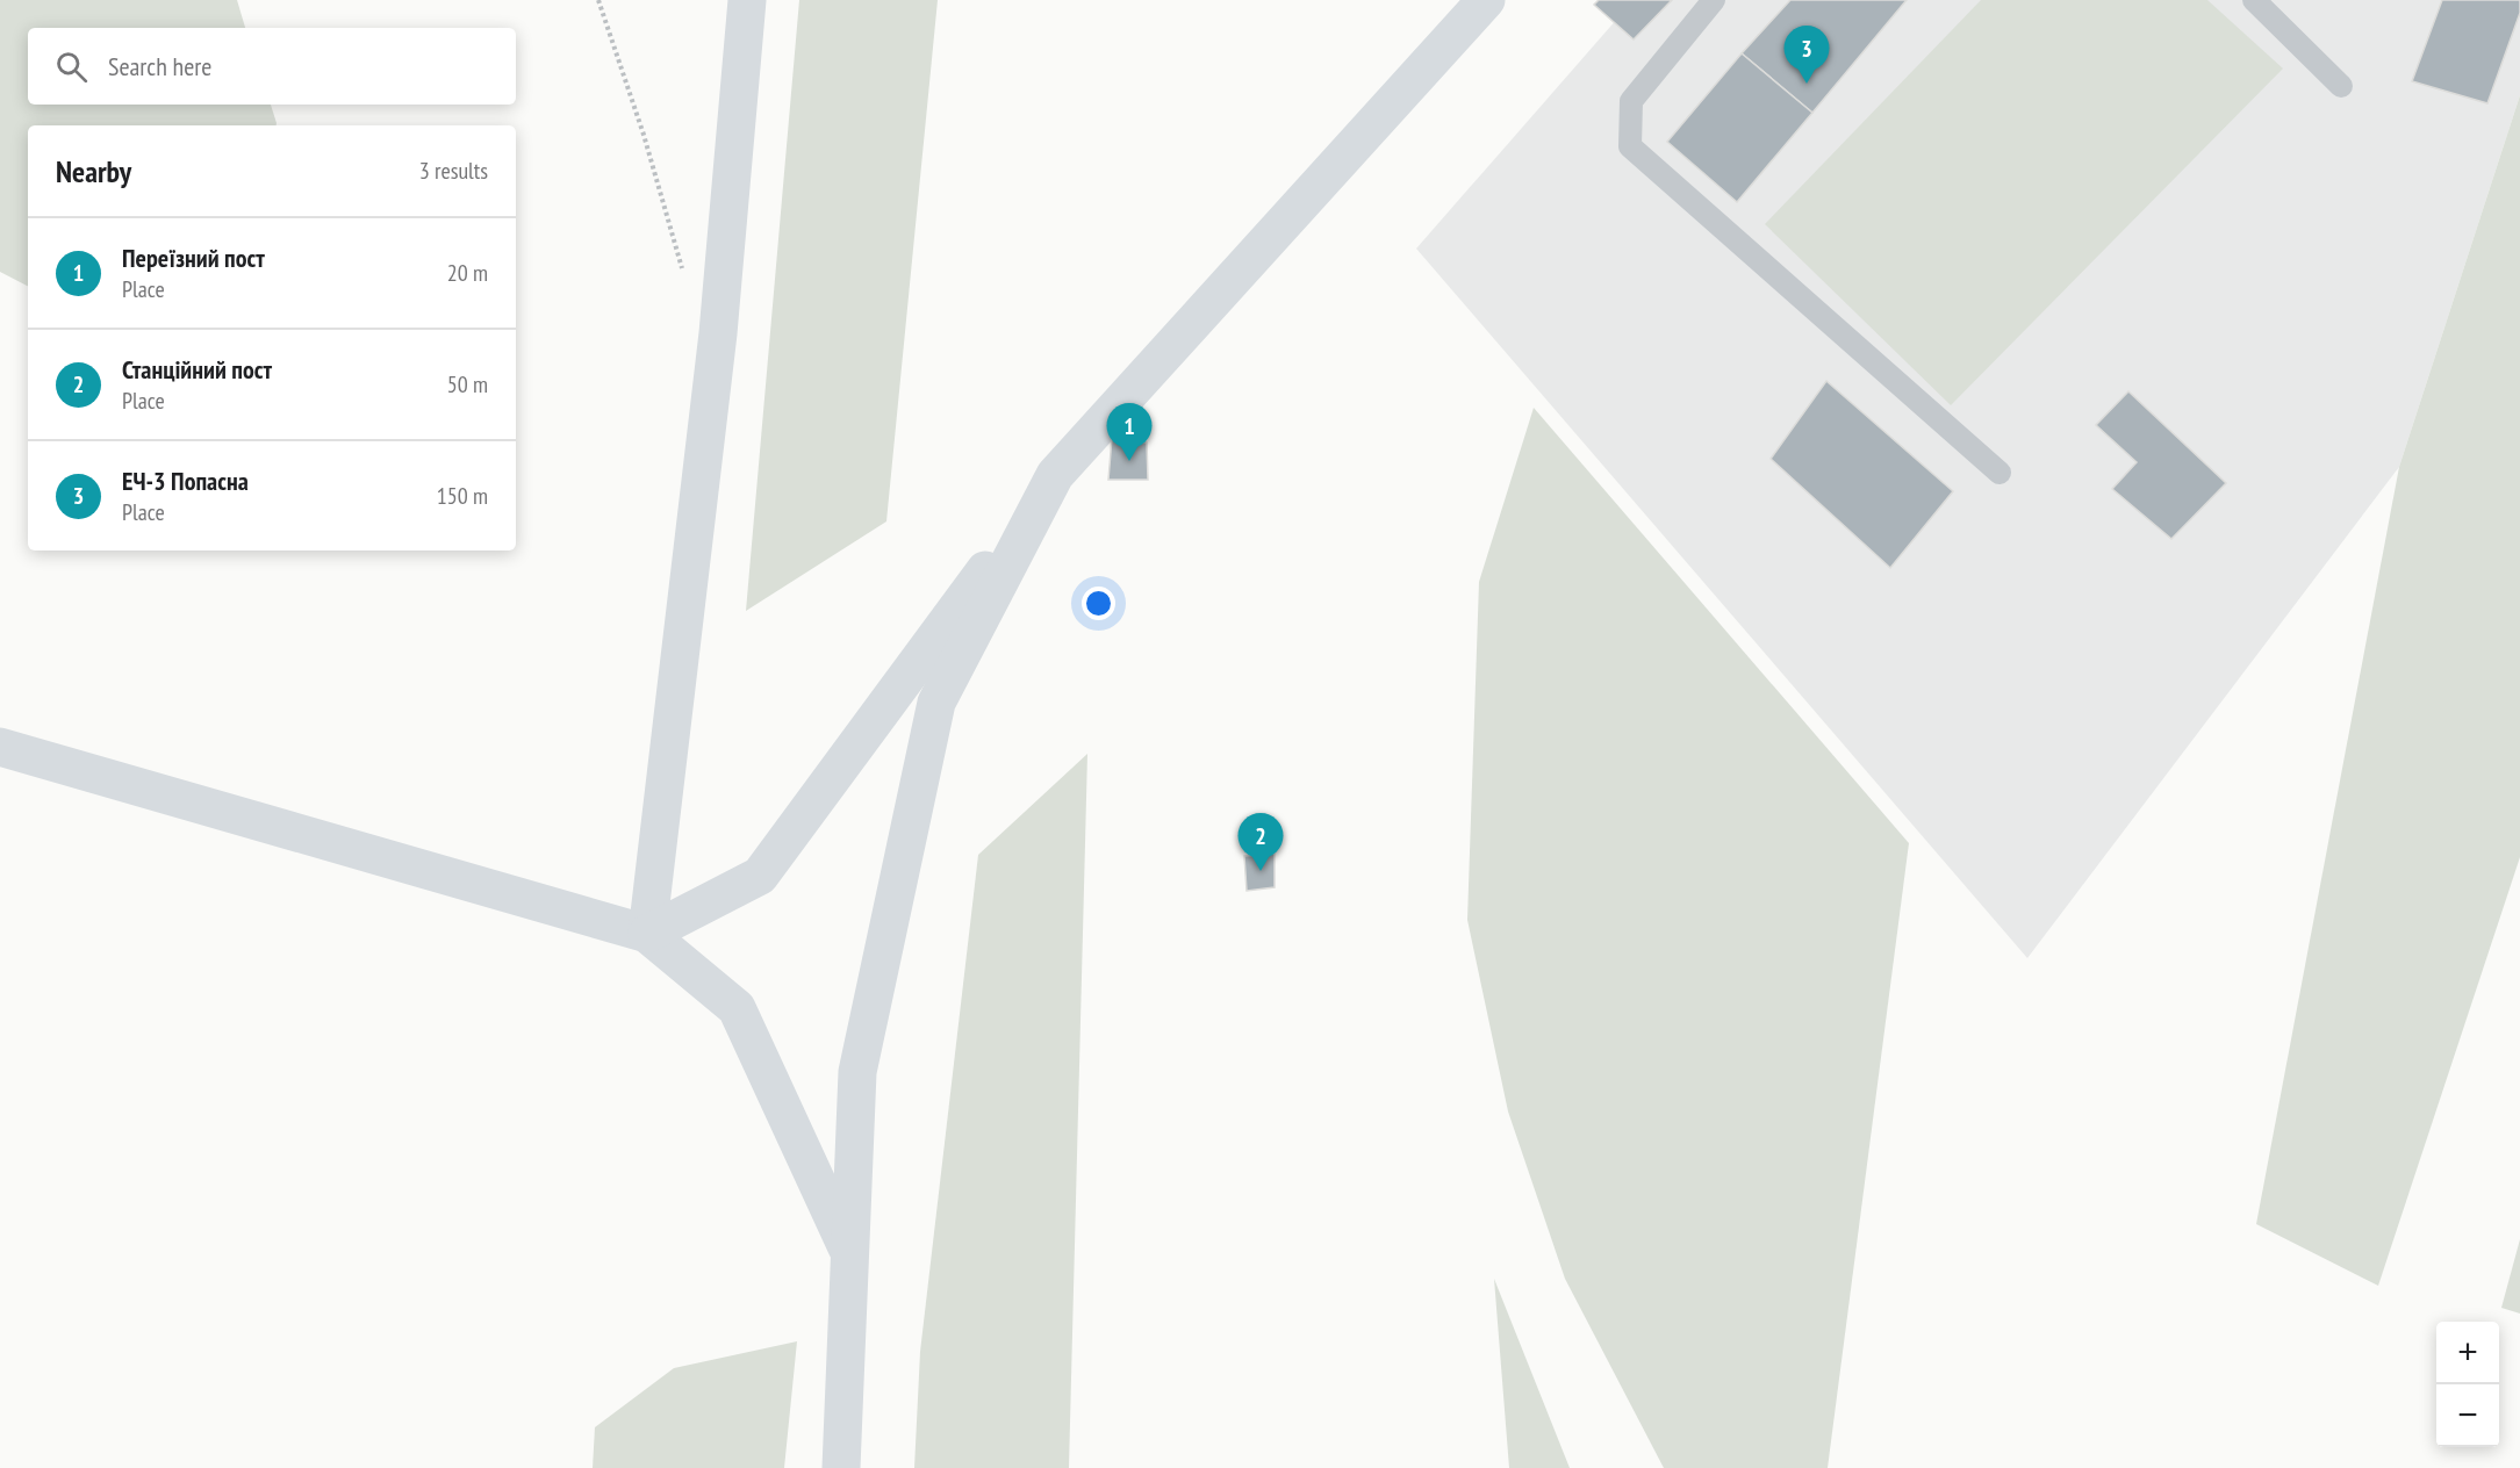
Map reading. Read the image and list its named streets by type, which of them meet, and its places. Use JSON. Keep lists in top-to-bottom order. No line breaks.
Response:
{"page":{"pins":["3","1","2"],"search":"Search here","heading":["Nearby","3 results"],"list":[{"mark":"1","name":"Переїзний пост","note":"Place","value":"20 m"},{"mark":"2","name":"Станційний пост","note":"Place","value":"50 m"},{"mark":"3","name":"ЕЧ-3 Попасна","note":"Place","value":"150 m"}],"map_buttons":["+","−"]}}
